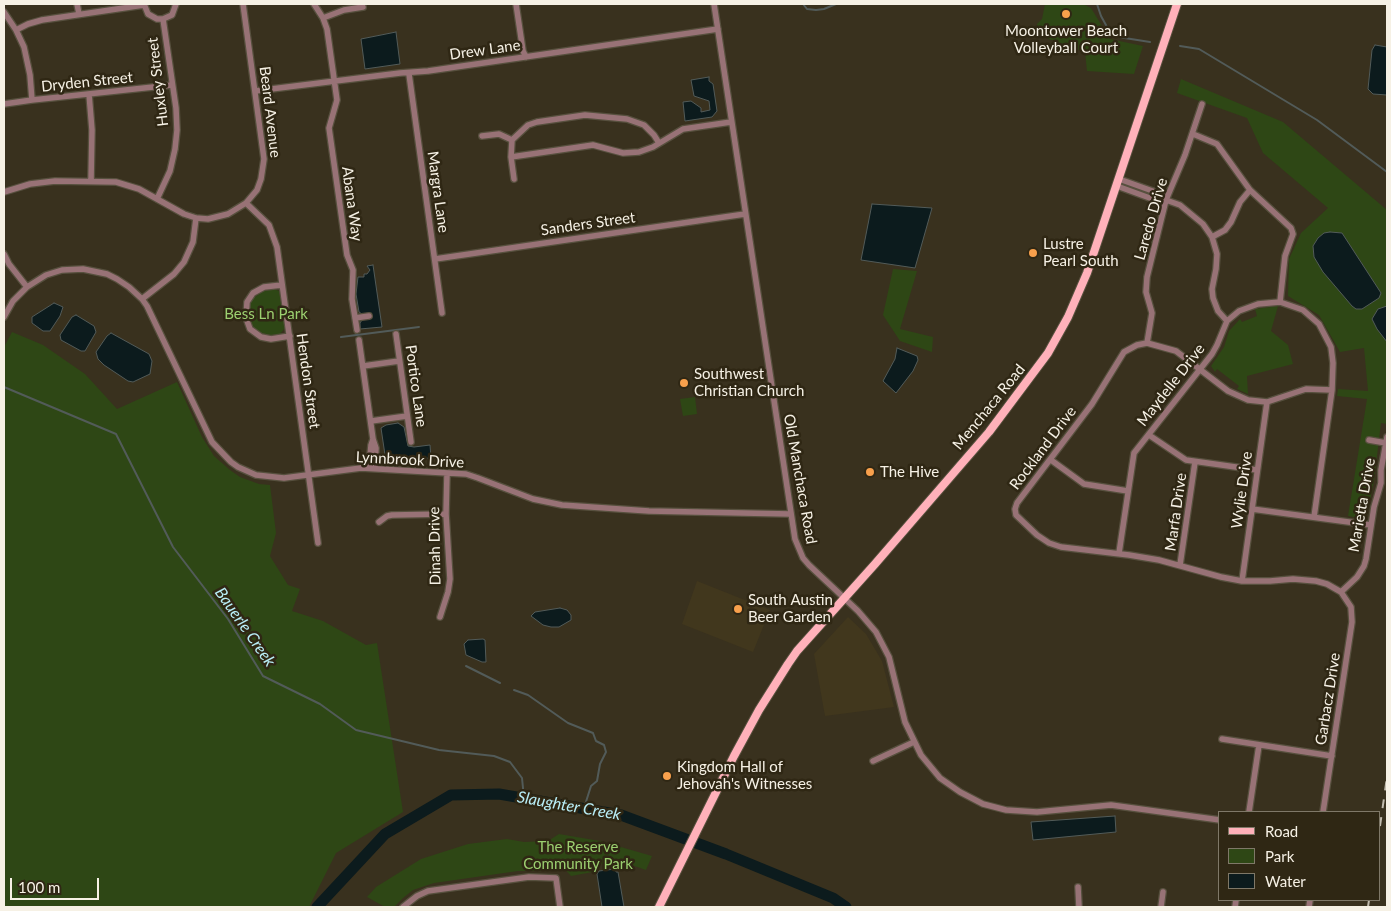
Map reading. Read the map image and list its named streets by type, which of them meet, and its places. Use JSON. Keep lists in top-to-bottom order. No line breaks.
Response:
{"streets":{"main road":["Menchaca Road"],"street":["Drew Lane","Dryden Street","Huxley Street","Beard Avenue","Margra Lane","Abana Way","Laredo Drive","Sanders Street","Hendon Street","Maydelle Drive","Portico Lane","Rockland Drive","Lynnbrook Drive","Old Manchaca Road","Wylie Drive","Marietta Drive","Marfa Drive","Dinah Drive","Garbacz Drive"]},"crossings":[["Drew Lane","Beard Avenue"],["Drew Lane","Margra Lane"],["Drew Lane","Abana Way"],["Drew Lane","Old Manchaca Road"],["Dryden Street","Huxley Street"],["Huxley Street","Beard Avenue"],["Beard Avenue","Hendon Street"],["Margra Lane","Sanders Street"],["Laredo Drive","Rockland Drive"],["Sanders Street","Old Manchaca Road"],["Hendon Street","Lynnbrook Drive"],["Maydelle Drive","Rockland Drive"],["Maydelle Drive","Wylie Drive"],["Menchaca Road","Old Manchaca Road"],["Rockland Drive","Wylie Drive"],["Rockland Drive","Marietta Drive"],["Rockland Drive","Marfa Drive"],["Rockland Drive","Garbacz Drive"],["Lynnbrook Drive","Old Manchaca Road"],["Lynnbrook Drive","Dinah Drive"],["Marietta Drive","Garbacz Drive"]],"water":["Bauerle Creek","Slaughter Creek"],"parks":["Bess Ln Park","The Reserve Community Park"],"places":["Moontower Beach Volleyball Court","Lustre Pearl South","Southwest Christian Church","The Hive","South Austin Beer Garden","Kingdom Hall of Jehovah's Witnesses"],"legend":["Road","Park","Water"],"scale_bar":"100 m"}
